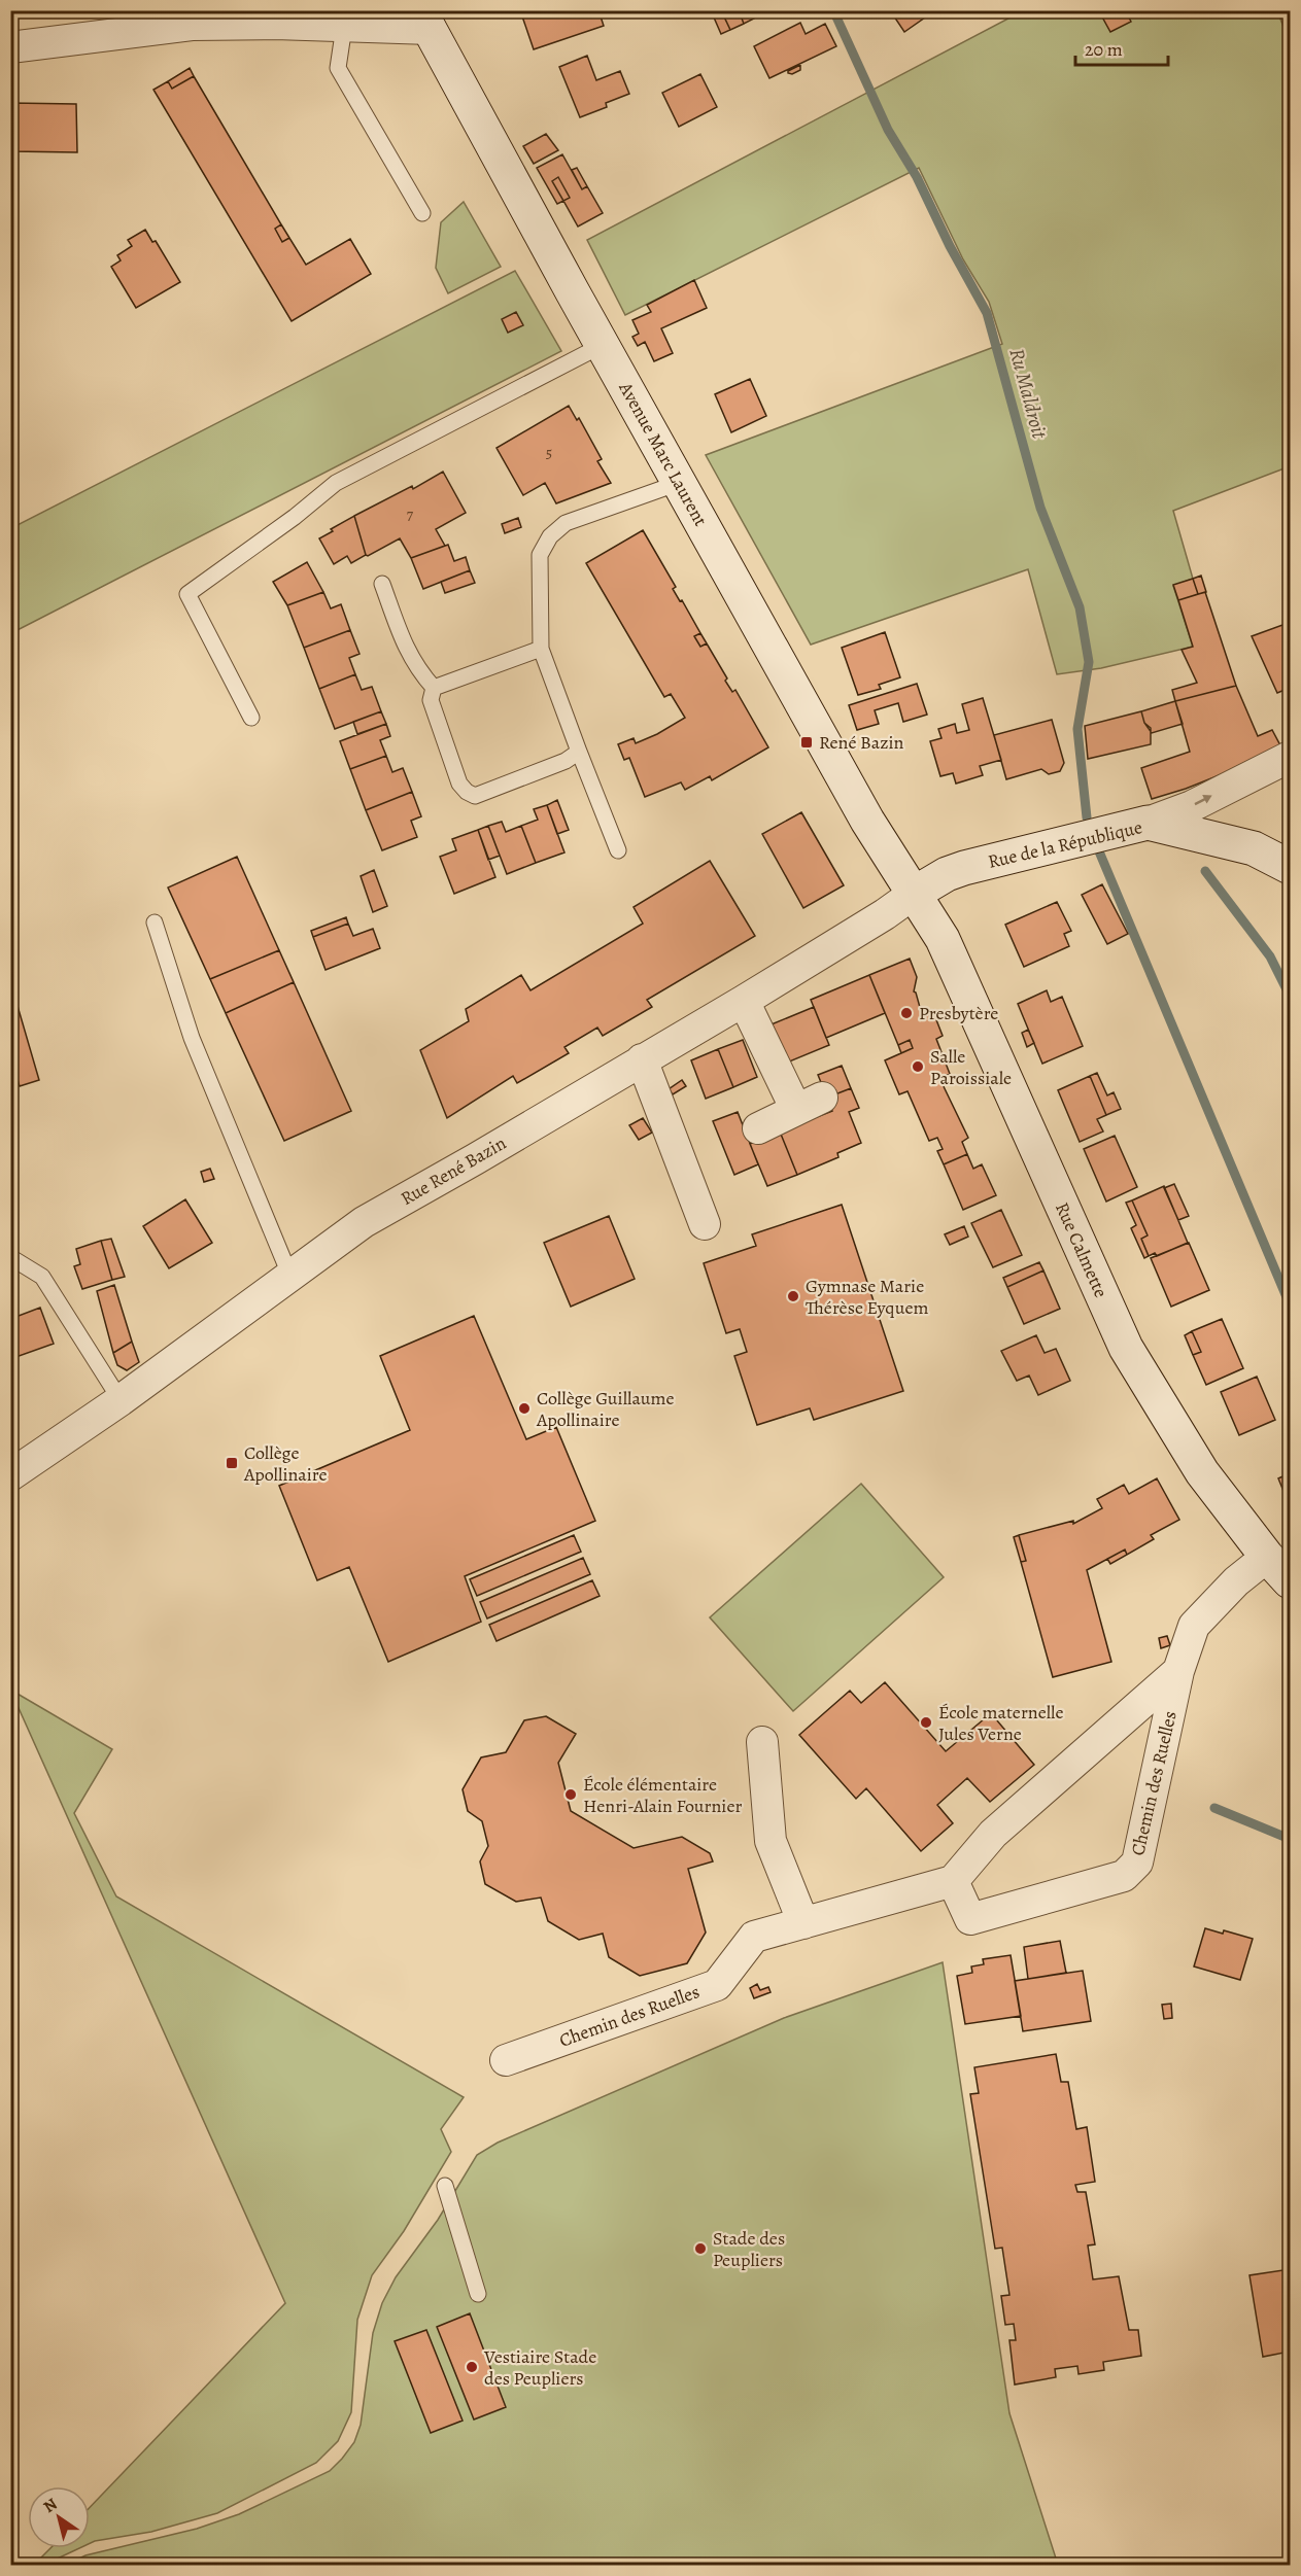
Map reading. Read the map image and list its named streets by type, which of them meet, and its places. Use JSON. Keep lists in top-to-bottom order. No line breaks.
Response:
{"streets":{"street":["Avenue Marc Laurent","Rue de la République","Rue René Bazin","Rue Calmette","Chemin des Ruelles"]},"crossings":[["Avenue Marc Laurent","Rue de la République"],["Avenue Marc Laurent","Rue René Bazin"],["Avenue Marc Laurent","Rue Calmette"],["Rue de la République","Rue René Bazin"],["Rue de la République","Rue Calmette"],["Rue René Bazin","Rue Calmette"],["Rue Calmette","Chemin des Ruelles"]],"water":["Ru Maldroit"],"places":{"transit":["René Bazin","Collège Apollinaire"],"other":["Presbytère","Salle Paroissiale","Gymnase Marie Thérèse Eyquem","Collège Guillaume Apollinaire","École maternelle Jules Verne","École élémentaire Henri-Alain Fournier","Stade des Peupliers","Vestiaire Stade des Peupliers"]},"house_numbers":["5","7"],"scale_bar":"20 m","north":"top left"}
